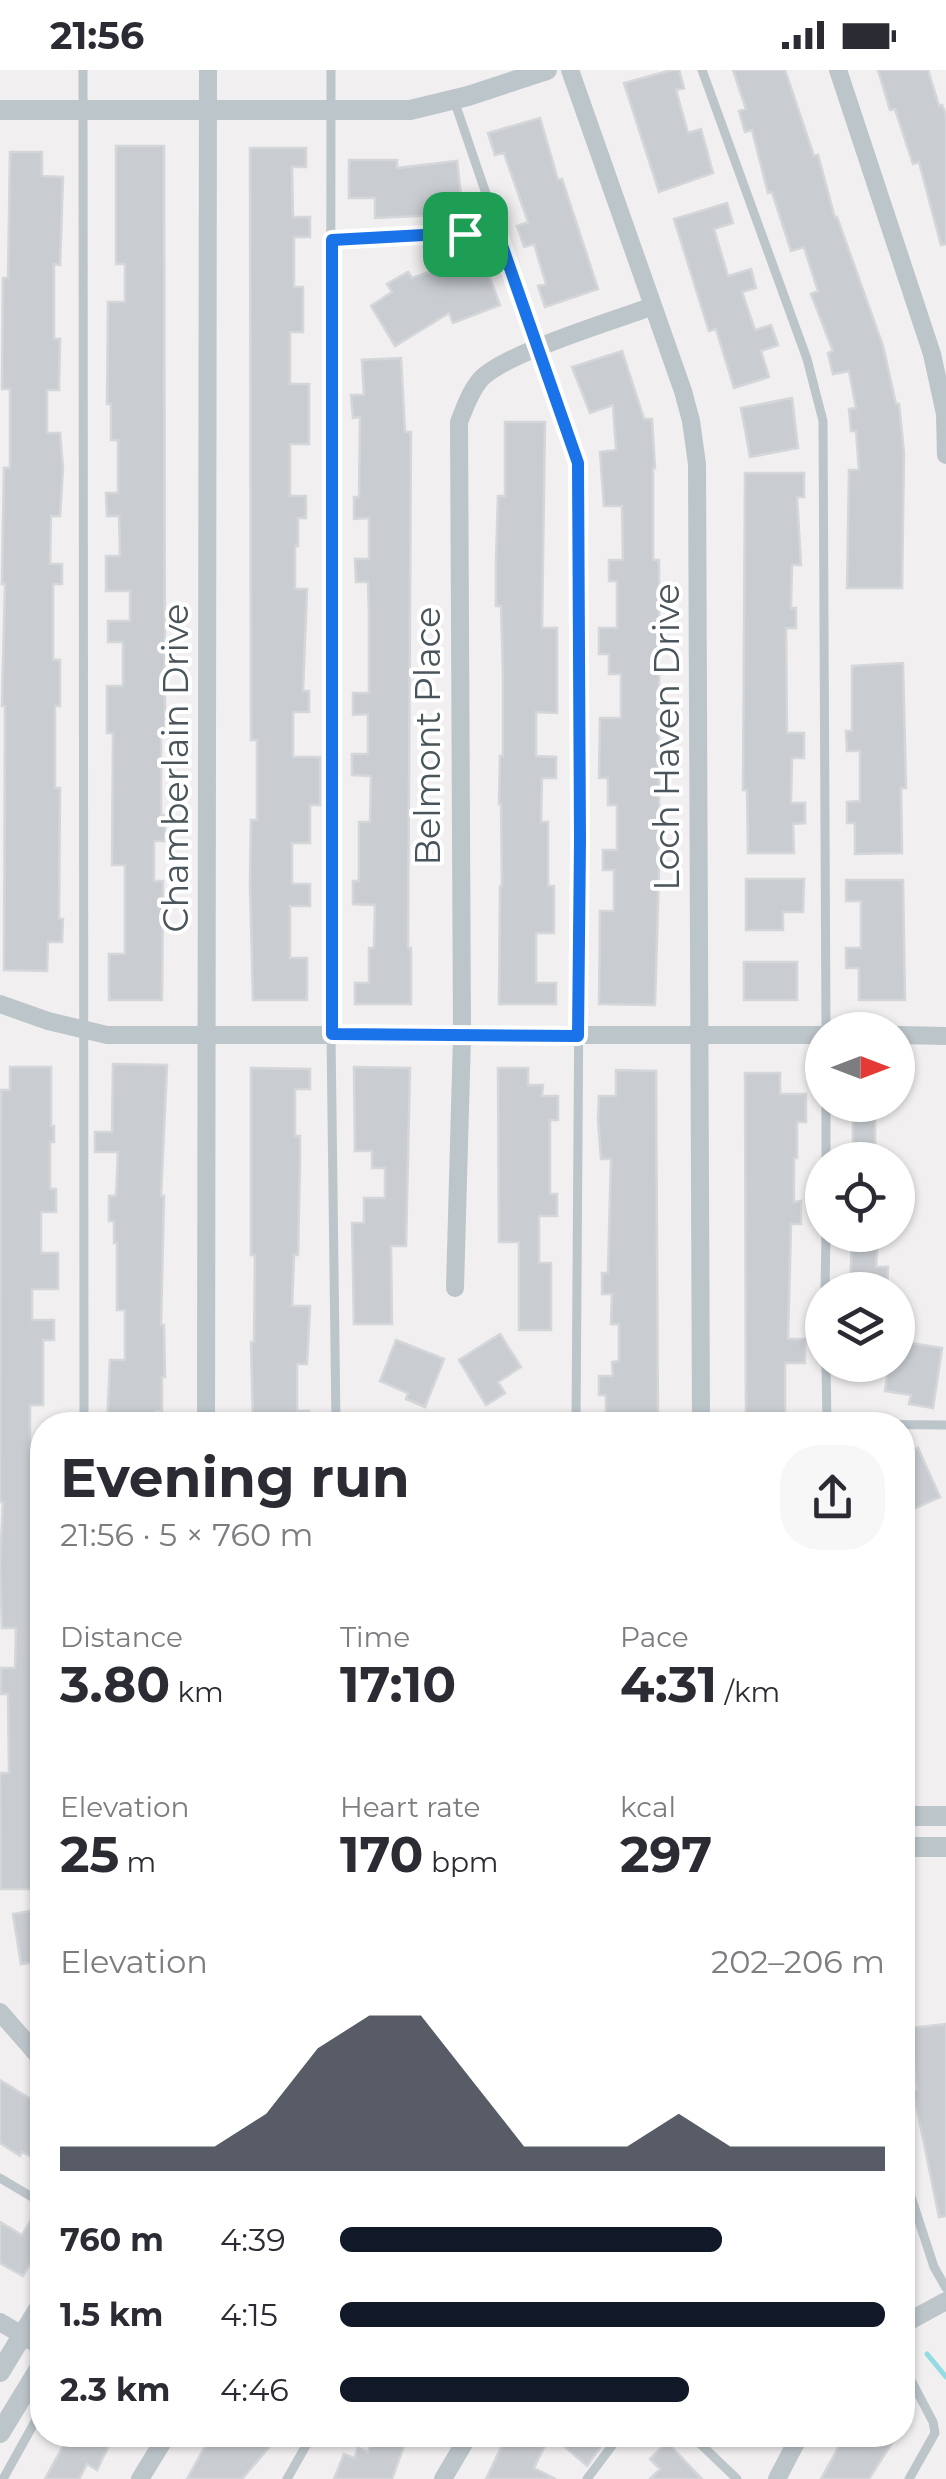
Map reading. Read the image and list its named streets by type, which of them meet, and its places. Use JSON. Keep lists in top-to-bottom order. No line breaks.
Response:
{"streets":{"street":["Belmont Place","Loch Haven Drive","Chamberlain Drive"]},"crossings":[["Belmont Place","Loch Haven Drive"]],"north":"right","page":{"status":"21:56","heading":["Evening run","21:56 · 5 × 760 m"],"stats":[["Distance","3.80 km"],["Time","17:10"],["Pace","4:31 /km"],["Elevation","25 m"],["Heart rate","170 bpm"],["kcal","297"]],"chart":["Elevation","202–206 m"],"list":[{"name":"760 m","note":"4:39"},{"name":"1.5 km","note":"4:15"},{"name":"2.3 km","note":"4:46"}]}}
